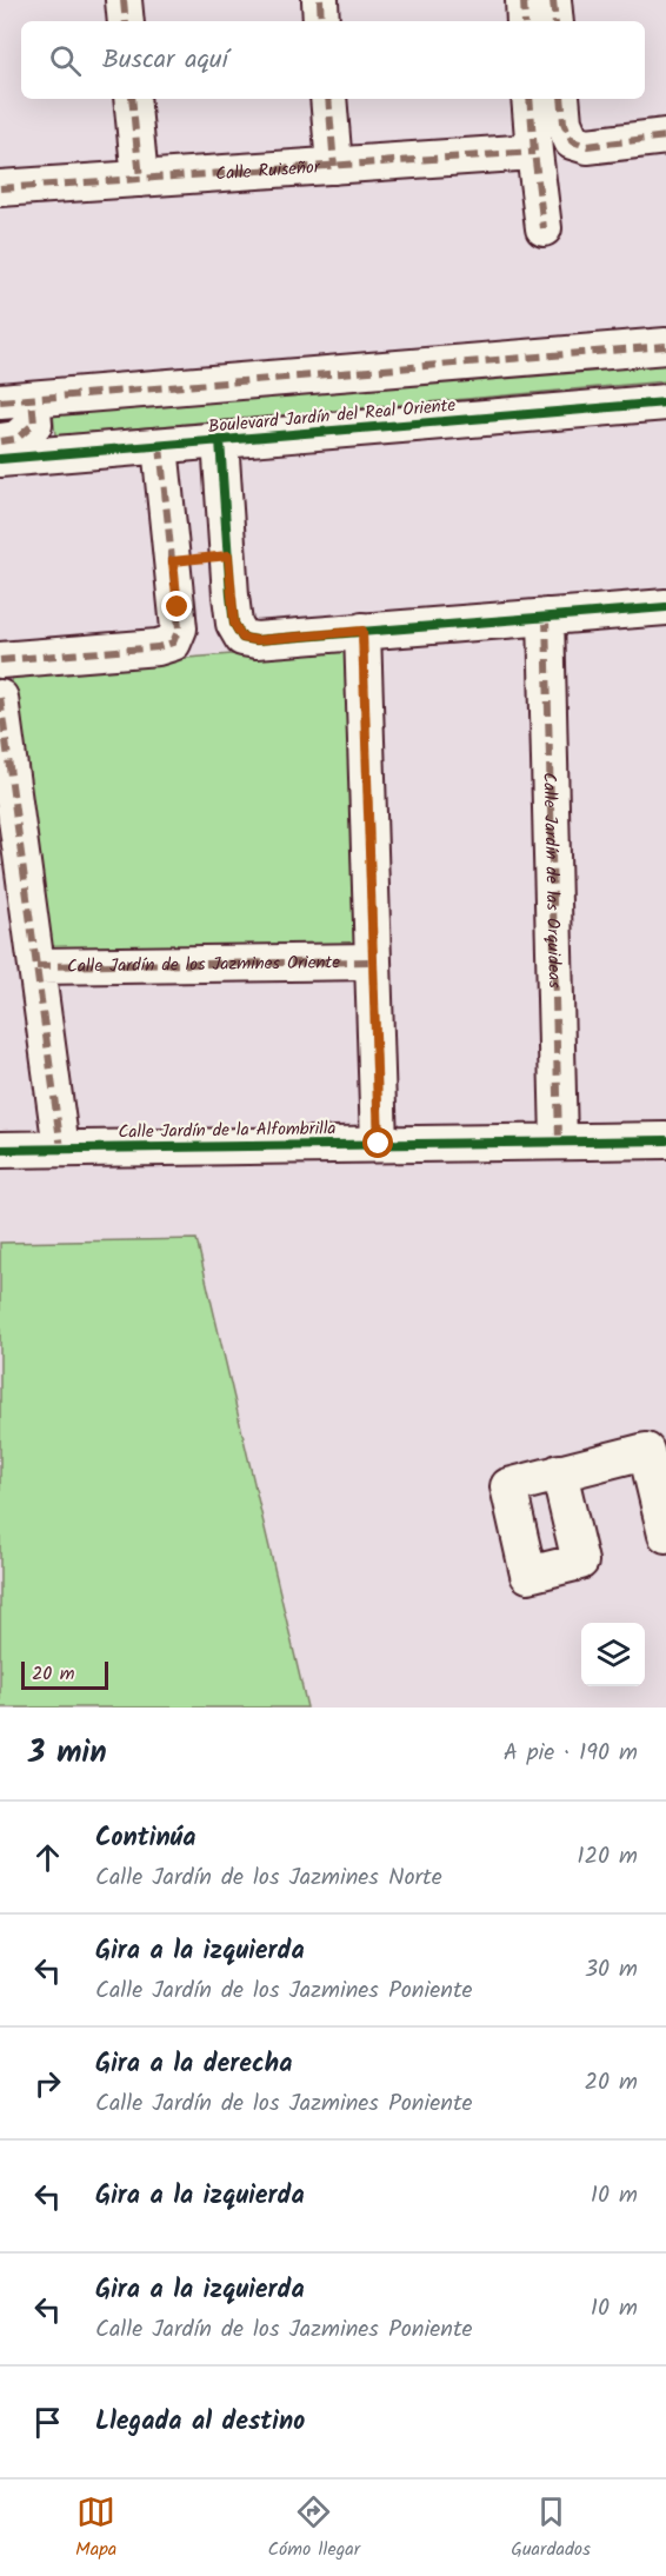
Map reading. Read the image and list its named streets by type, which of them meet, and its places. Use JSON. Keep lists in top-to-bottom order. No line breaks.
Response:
{"streets":{"street":["Calle Ruiseñor","Boulevard Jardín del Real Oriente","Calle Jardín de las Orquideas","Calle Jardín de los Jazmines Oriente","Calle Jardín de la Alfombrilla"]},"crossings":[["Calle Jardín de las Orquideas","Calle Jardín de la Alfombrilla"]],"scale_bar":"20 m","page":{"search":"Buscar aquí","scale":"20 m","heading":["3 min","A pie · 190 m"],"list":[["Continúa","Calle Jardín de los Jazmines Norte","120 m"],["Gira a la izquierda","Calle Jardín de los Jazmines Poniente","30 m"],["Gira a la derecha","Calle Jardín de los Jazmines Poniente","20 m"],["Gira a la izquierda","10 m"],["Gira a la izquierda","Calle Jardín de los Jazmines Poniente","10 m"],"Llegada al destino"],"nav":["Mapa","Cómo llegar","Guardados"]}}
